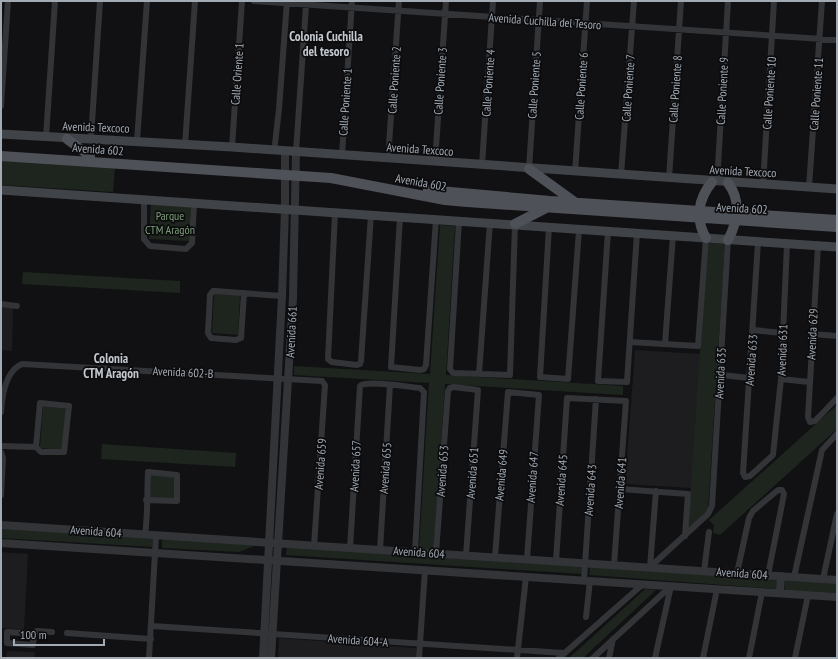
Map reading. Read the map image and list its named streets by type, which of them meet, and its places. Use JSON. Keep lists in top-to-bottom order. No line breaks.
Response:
{"streets":{"main road":["Avenida Texcoco","Avenida 602"],"street":["Avenida Cuchilla del Tesoro","Calle Oriente 1","Calle Poniente 2","Calle Poniente 3","Calle Poniente 4","Calle Poniente 5","Calle Poniente 6","Calle Poniente 7","Calle Poniente 8","Calle Poniente 9","Calle Poniente 10","Calle Poniente 11","Calle Poniente 1","Avenida 661","Avenida 629","Avenida 631","Avenida 633","Avenida 602-B","Avenida 635","Avenida 659","Avenida 657","Avenida 655","Avenida 653","Avenida 651","Avenida 649","Avenida 647","Avenida 645","Avenida 641","Avenida 643","Avenida 604","Avenida 604-A"]},"crossings":[["Avenida Cuchilla del Tesoro","Calle Poniente 2"],["Avenida Cuchilla del Tesoro","Calle Poniente 3"],["Avenida Cuchilla del Tesoro","Calle Poniente 4"],["Avenida Cuchilla del Tesoro","Calle Poniente 5"],["Avenida Cuchilla del Tesoro","Calle Poniente 6"],["Avenida Cuchilla del Tesoro","Calle Poniente 7"],["Avenida Cuchilla del Tesoro","Calle Poniente 8"],["Avenida Cuchilla del Tesoro","Calle Poniente 9"],["Avenida Cuchilla del Tesoro","Calle Poniente 10"],["Avenida Cuchilla del Tesoro","Calle Poniente 11"],["Avenida Cuchilla del Tesoro","Calle Poniente 1"],["Avenida Cuchilla del Tesoro","Avenida 661"],["Calle Oriente 1","Avenida Texcoco"],["Calle Poniente 2","Avenida Texcoco"],["Calle Poniente 3","Avenida Texcoco"],["Calle Poniente 4","Avenida Texcoco"],["Calle Poniente 5","Avenida Texcoco"],["Calle Poniente 6","Avenida Texcoco"],["Calle Poniente 7","Avenida Texcoco"],["Calle Poniente 8","Avenida Texcoco"],["Calle Poniente 9","Avenida Texcoco"],["Calle Poniente 10","Avenida Texcoco"],["Calle Poniente 11","Avenida Texcoco"],["Calle Poniente 1","Avenida Texcoco"],["Avenida Texcoco","Avenida 661"],["Avenida 602","Avenida 661"],["Avenida 661","Avenida 602-B"],["Avenida 661","Avenida 604"],["Avenida 661","Avenida 604-A"],["Avenida 631","Avenida 633"],["Avenida 602-B","Avenida 659"],["Avenida 659","Avenida 604"],["Avenida 657","Avenida 655"],["Avenida 657","Avenida 653"],["Avenida 657","Avenida 604"],["Avenida 655","Avenida 653"],["Avenida 655","Avenida 604"],["Avenida 653","Avenida 651"],["Avenida 653","Avenida 604"],["Avenida 651","Avenida 604"],["Avenida 649","Avenida 647"],["Avenida 649","Avenida 604"],["Avenida 647","Avenida 604"],["Avenida 645","Avenida 641"],["Avenida 645","Avenida 643"],["Avenida 645","Avenida 604"],["Avenida 641","Avenida 643"],["Avenida 641","Avenida 604"],["Avenida 643","Avenida 604"]],"districts":["Colonia Cuchilla del tesoro","Colonia CTM Aragón"],"parks":["Parque CTM Aragón"],"scale_bar":"100 m"}
